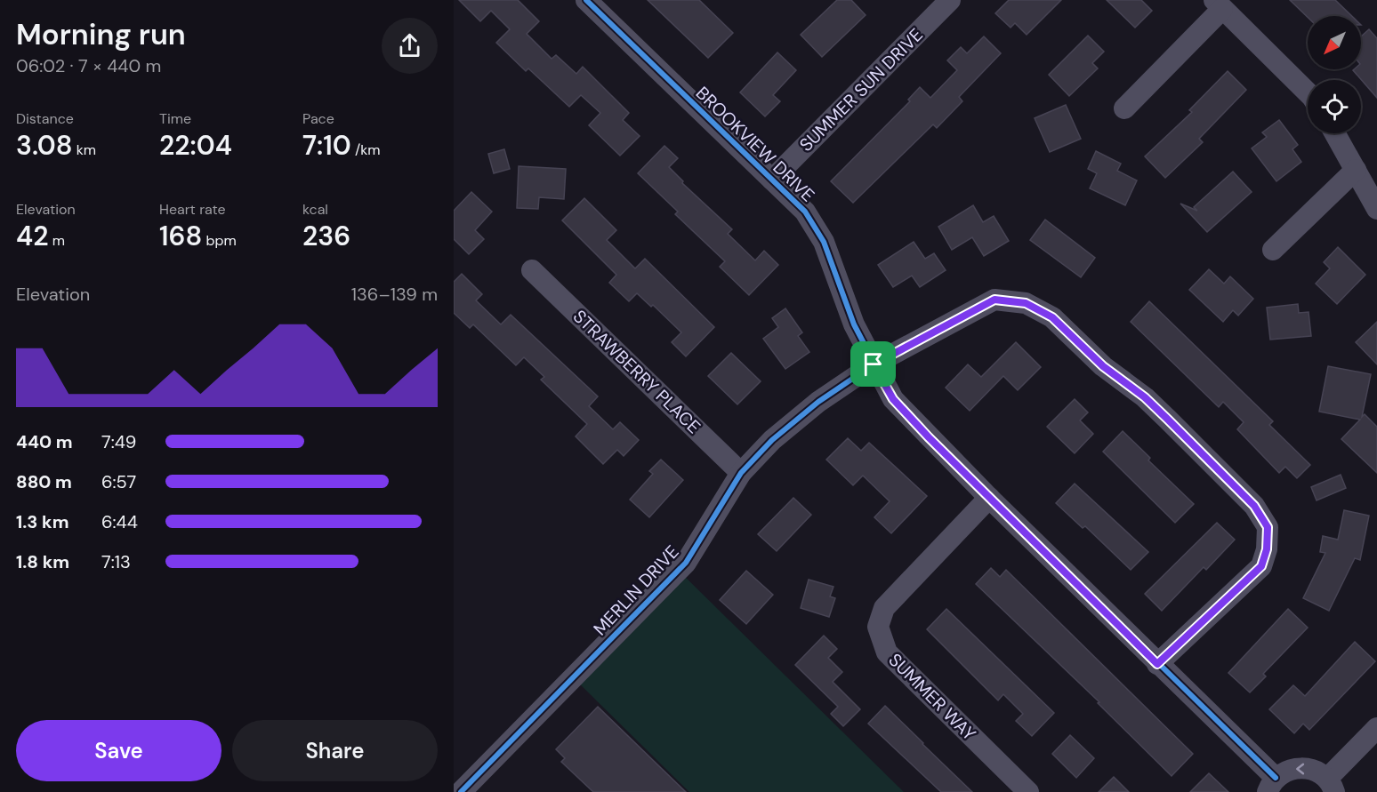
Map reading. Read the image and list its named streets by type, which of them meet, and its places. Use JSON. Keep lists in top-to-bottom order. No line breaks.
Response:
{"streets":{"street":["SUMMER SUN DRIVE","BROOKVIEW DRIVE","STRAWBERRY PLACE","MERLIN DRIVE","SUMMER WAY"]},"crossings":[["SUMMER SUN DRIVE","BROOKVIEW DRIVE"],["BROOKVIEW DRIVE","MERLIN DRIVE"],["BROOKVIEW DRIVE","SUMMER WAY"],["STRAWBERRY PLACE","MERLIN DRIVE"]],"north":"bottom left","page":{"heading":["Morning run","06:02 · 7 × 440 m"],"stats":[["Distance","3.08 km"],["Time","22:04"],["Pace","7:10 /km"],["Elevation","42 m"],["Heart rate","168 bpm"],["kcal","236"]],"chart":["Elevation","136–139 m"],"list":[{"name":"440 m","note":"7:49"},{"name":"880 m","note":"6:57"},{"name":"1.3 km","note":"6:44"},{"name":"1.8 km","note":"7:13"}],"buttons":["Save","Share"]}}
